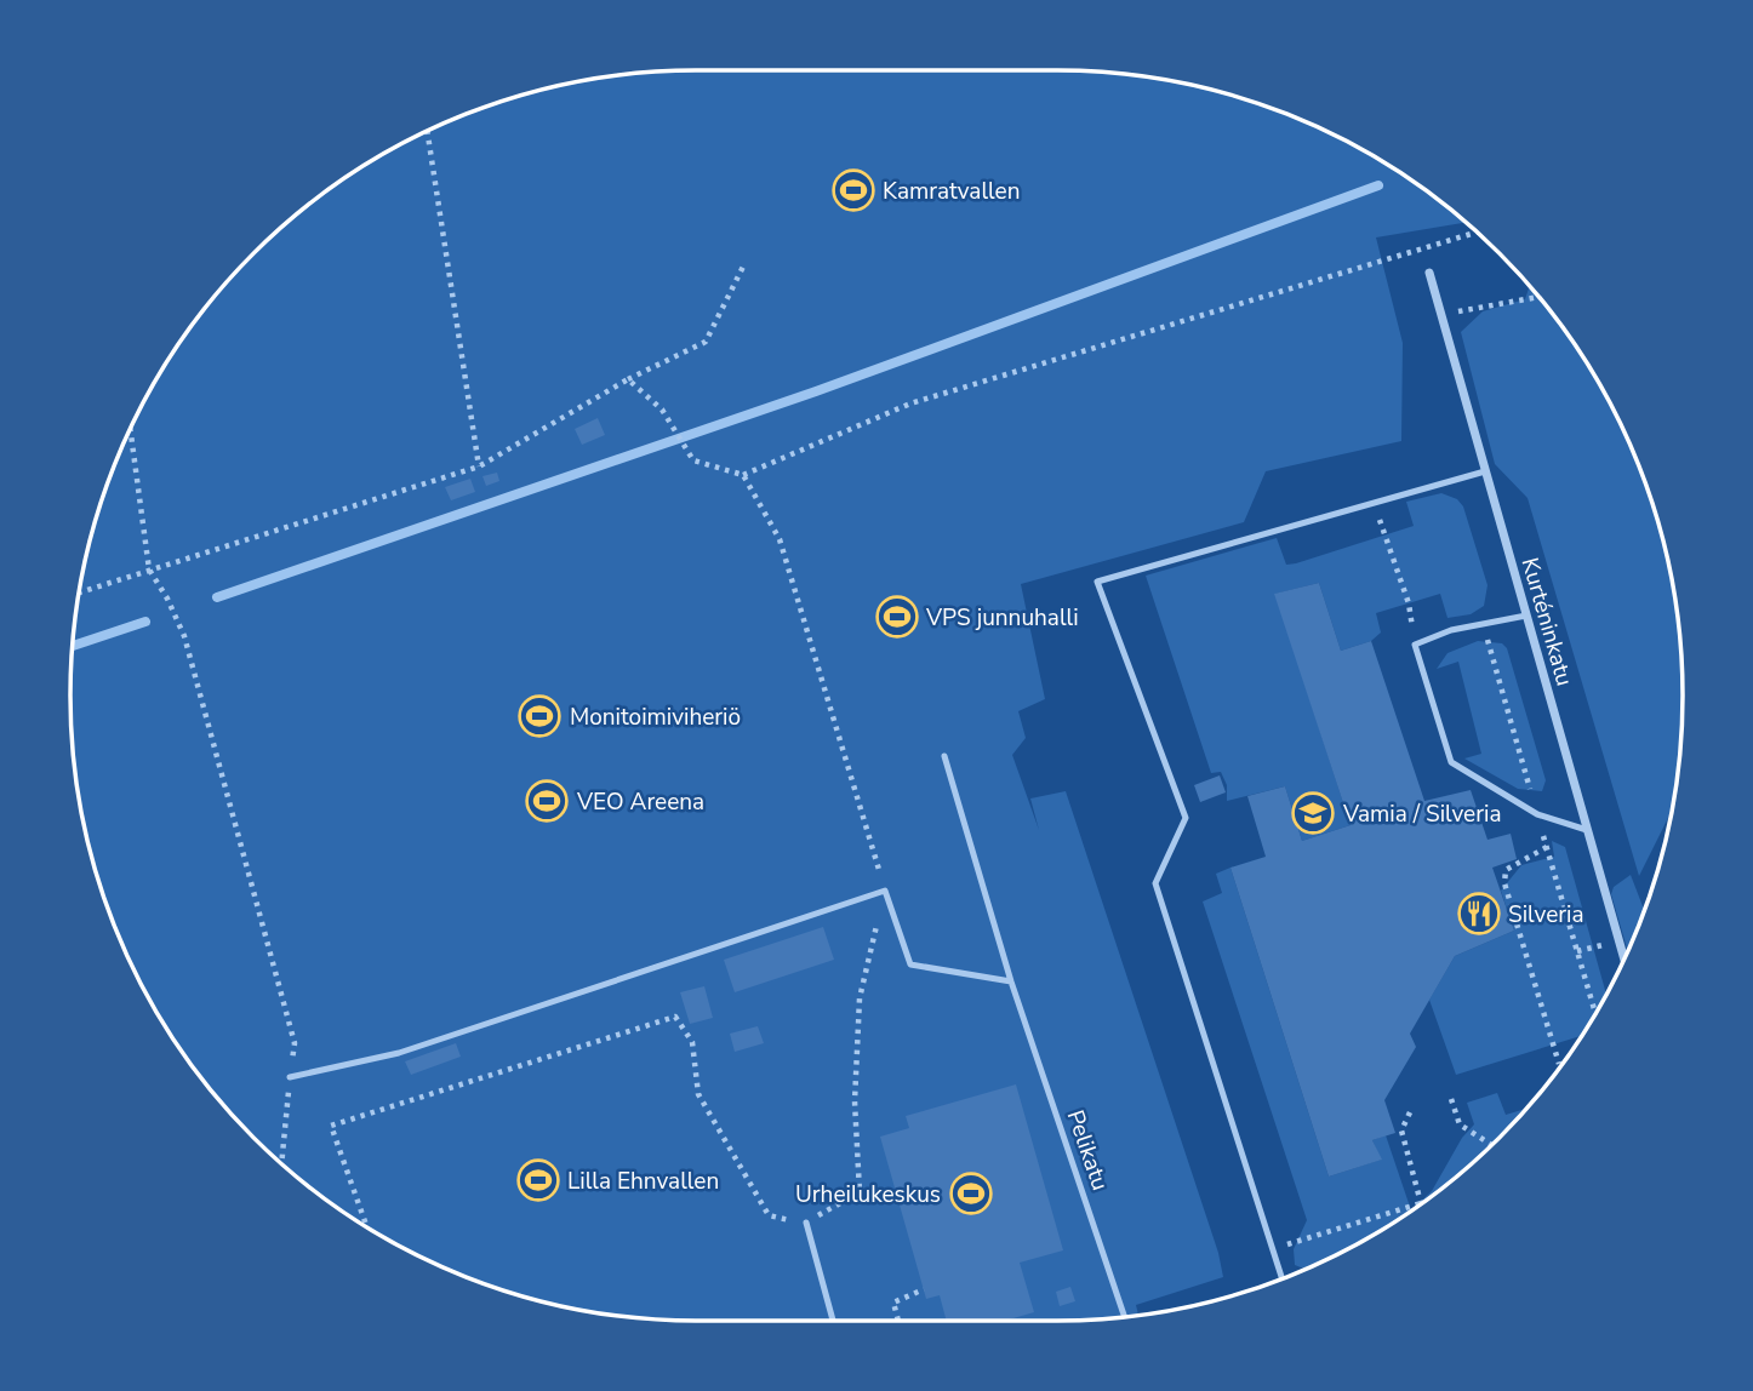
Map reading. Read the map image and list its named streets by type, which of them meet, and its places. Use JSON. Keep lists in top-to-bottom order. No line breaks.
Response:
{"streets":{"street":["Kurténinkatu"],"lane":["Pelikatu"]},"places":{"sports":["Kamratvallen","VPS junnuhalli","Monitoimiviheriö","VEO Areena","Lilla Ehnvallen","Urheilukeskus"],"school or university":["Vamia / Silveria"],"restaurant":["Silveria"]}}
